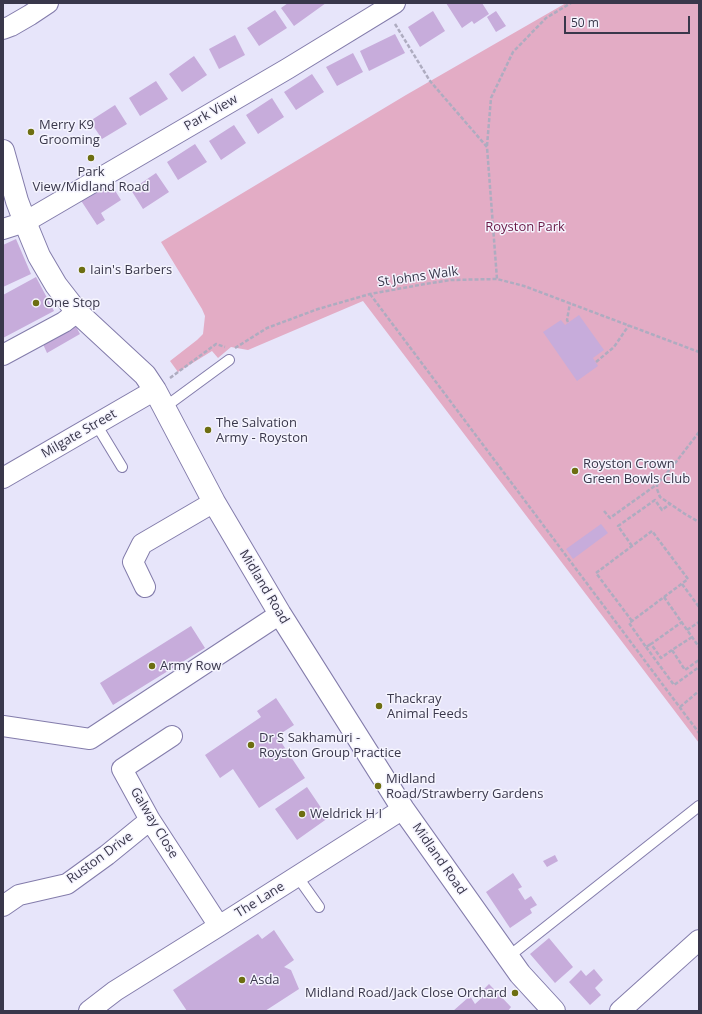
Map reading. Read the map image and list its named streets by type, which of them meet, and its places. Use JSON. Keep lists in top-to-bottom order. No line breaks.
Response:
{"streets":{"main road":["Midland Road"],"street":["Park View","Milgate Street","Galway Close","Ruston Drive","The Lane"],"path":["St Johns Walk"]},"crossings":[["Park View","Midland Road"],["Milgate Street","Midland Road"],["Midland Road","The Lane"],["Galway Close","Ruston Drive"],["Galway Close","The Lane"]],"parks":["Royston Park"],"places":["Merry K9 Grooming","Park View/Midland Road","Iain's Barbers","One Stop","The Salvation Army - Royston","Royston Crown Green Bowls Club","Army Row","Thackray Animal Feeds","Dr S Sakhamuri - Royston Group Practice","Midland Road/Strawberry Gardens","Weldrick H I","Asda","Midland Road/Jack Close Orchard"],"scale_bar":"50 m"}
